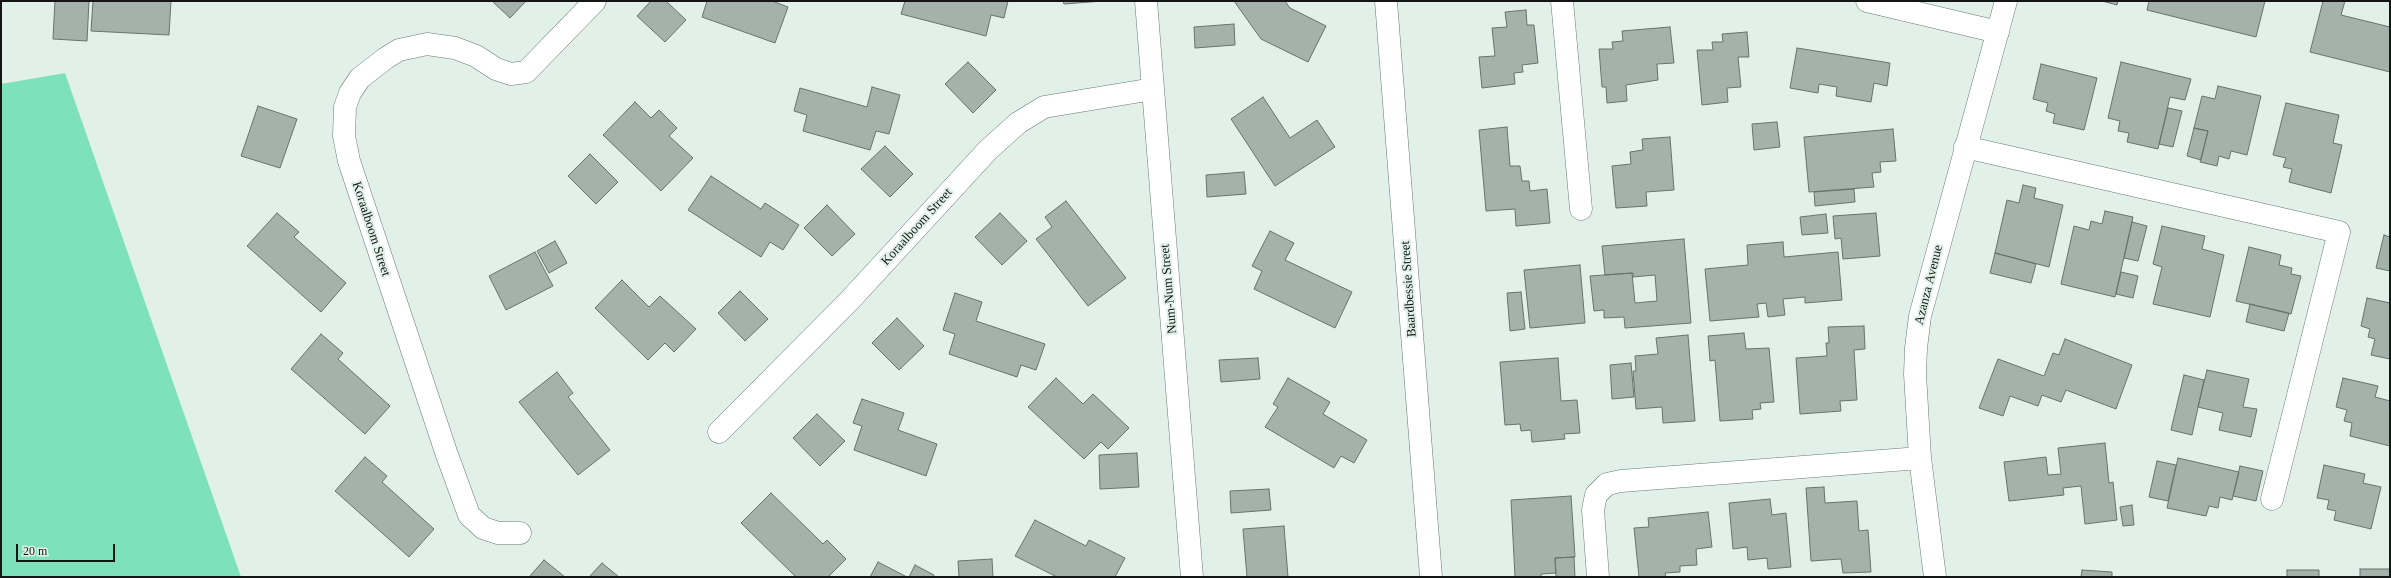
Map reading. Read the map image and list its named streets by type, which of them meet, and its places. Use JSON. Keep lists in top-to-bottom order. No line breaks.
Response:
{"streets":{"street":["Koraalboom Street","Azanza Avenue","Num-Num Street","Baardbessie Street"]},"crossings":[["Koraalboom Street","Num-Num Street"]],"scale_bar":"20 m"}
